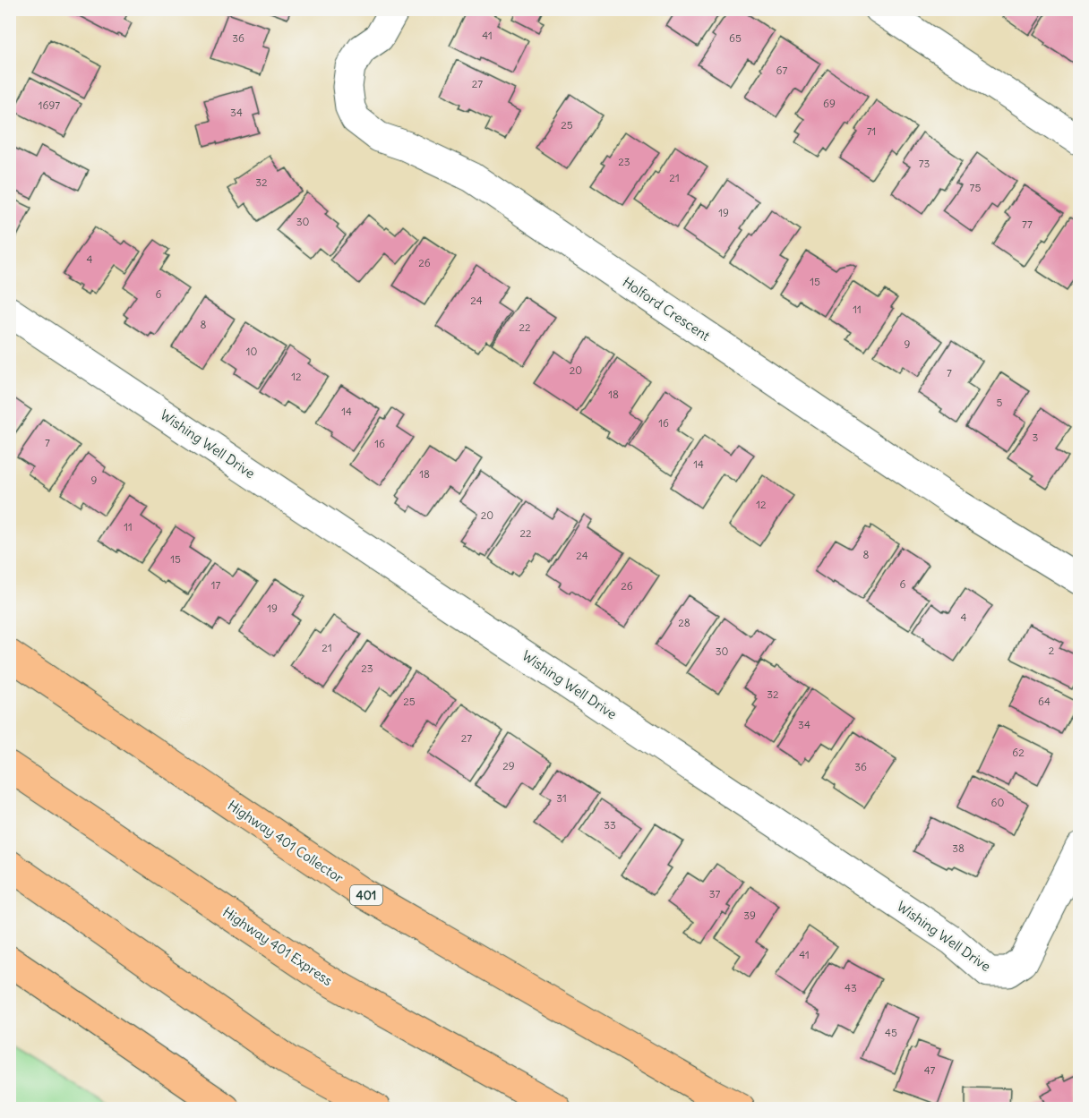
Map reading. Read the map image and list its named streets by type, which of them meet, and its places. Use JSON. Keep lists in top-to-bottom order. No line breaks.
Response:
{"streets":{"highway":["Highway 401 Collector","401","Highway 401 Express"],"street":["Holford Crescent","Wishing Well Drive"]},"house_numbers":["41","36","65","67","27","69","1697","34","25","71","23","73","21","32","75","19","30","77","4","26","15","6","24","11","8","22","9","10","20","7","12","18","5","14","16","3","7","16","14","18","9","12","20","11","22","8","24","15","6","17","26","19","4","28","21","2","30","23","32","25","64","34","27","62","29","36","31","60","33","38","37","39","41","43","45","47"]}
